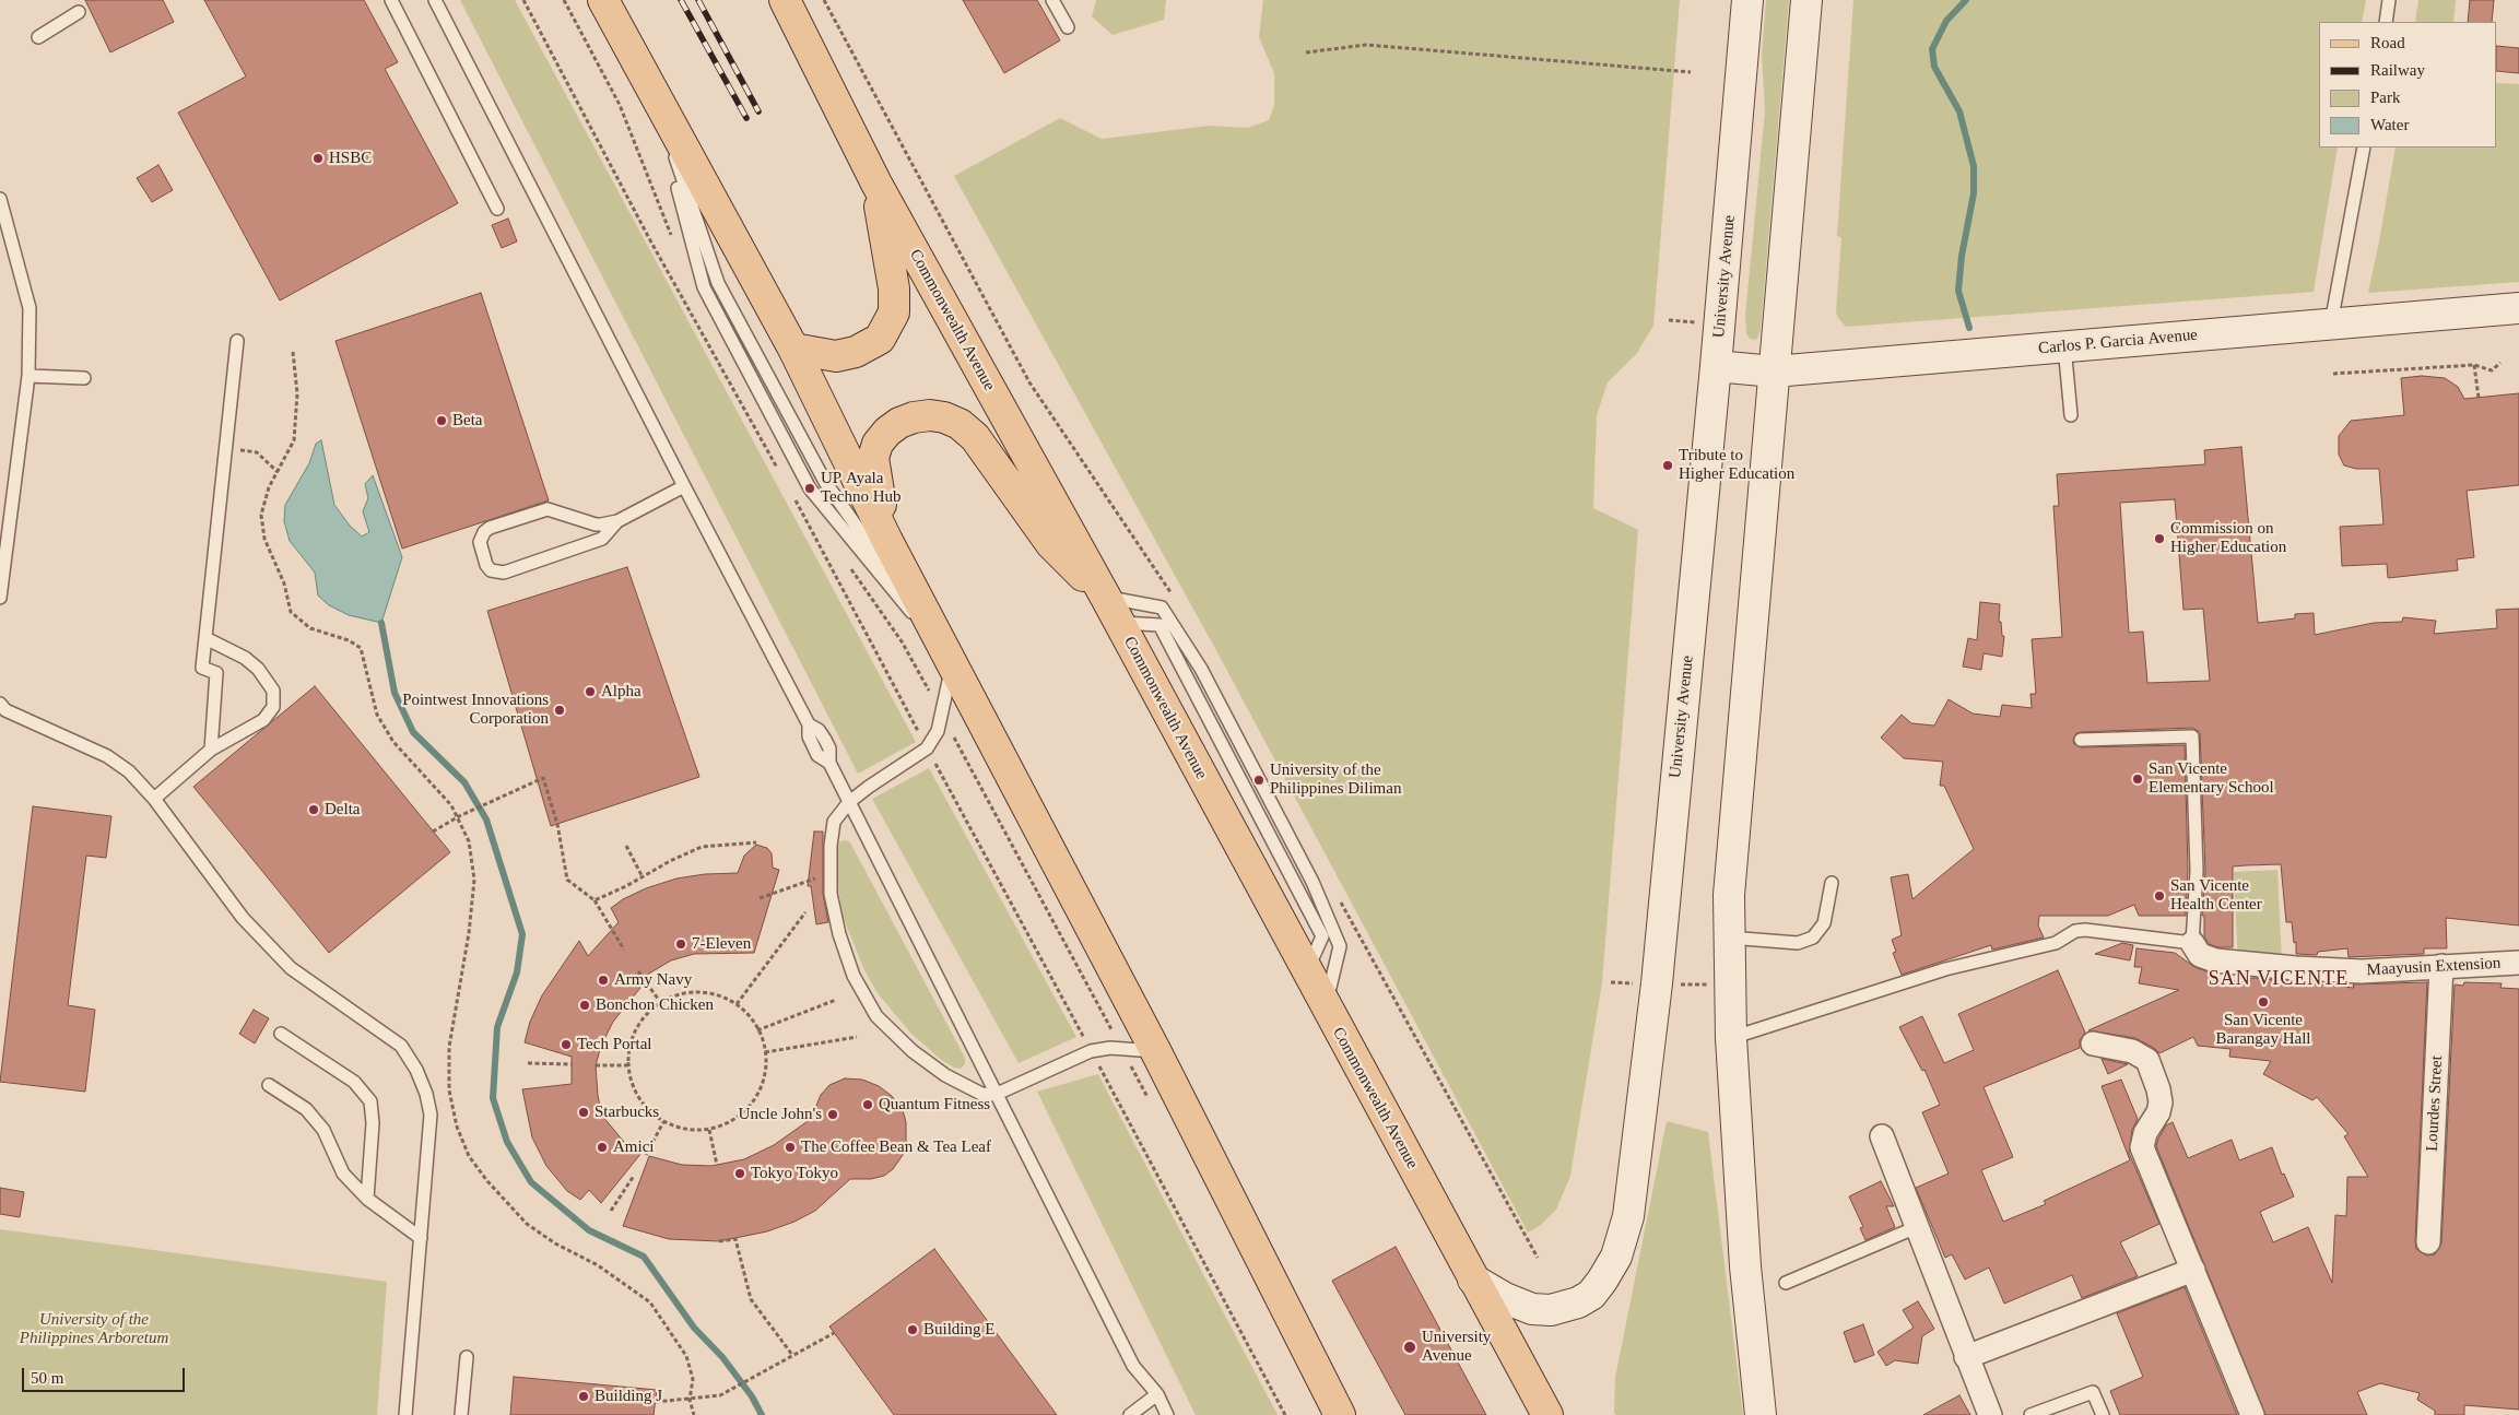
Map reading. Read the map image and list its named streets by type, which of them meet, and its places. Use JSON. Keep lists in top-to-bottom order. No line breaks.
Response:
{"streets":{"main road":["University Avenue","Commonwealth Avenue","Carlos P. Garcia Avenue"],"street":["Maayusin Extension","Lourdes Street"]},"crossings":[["University Avenue","Commonwealth Avenue"],["University Avenue","Carlos P. Garcia Avenue"],["Maayusin Extension","Lourdes Street"]],"districts":["SAN VICENTE"],"parks":["University of the Philippines Arboretum"],"places":["HSBC","Beta","Tribute to Higher Education","UP Ayala Techno Hub","Commission on Higher Education","Alpha","Pointwest Innovations Corporation","San Vicente Elementary School","University of the Philippines Diliman","Delta","San Vicente Health Center","7-Eleven","Army Navy","San Vicente Barangay Hall","Bonchon Chicken","Tech Portal","Quantum Fitness","Starbucks","Uncle John's","Amici","The Coffee Bean & Tea Leaf","Tokyo Tokyo","Building E","University Avenue","Building J"],"legend":["Road","Railway","Park","Water"],"scale_bar":"50 m"}
